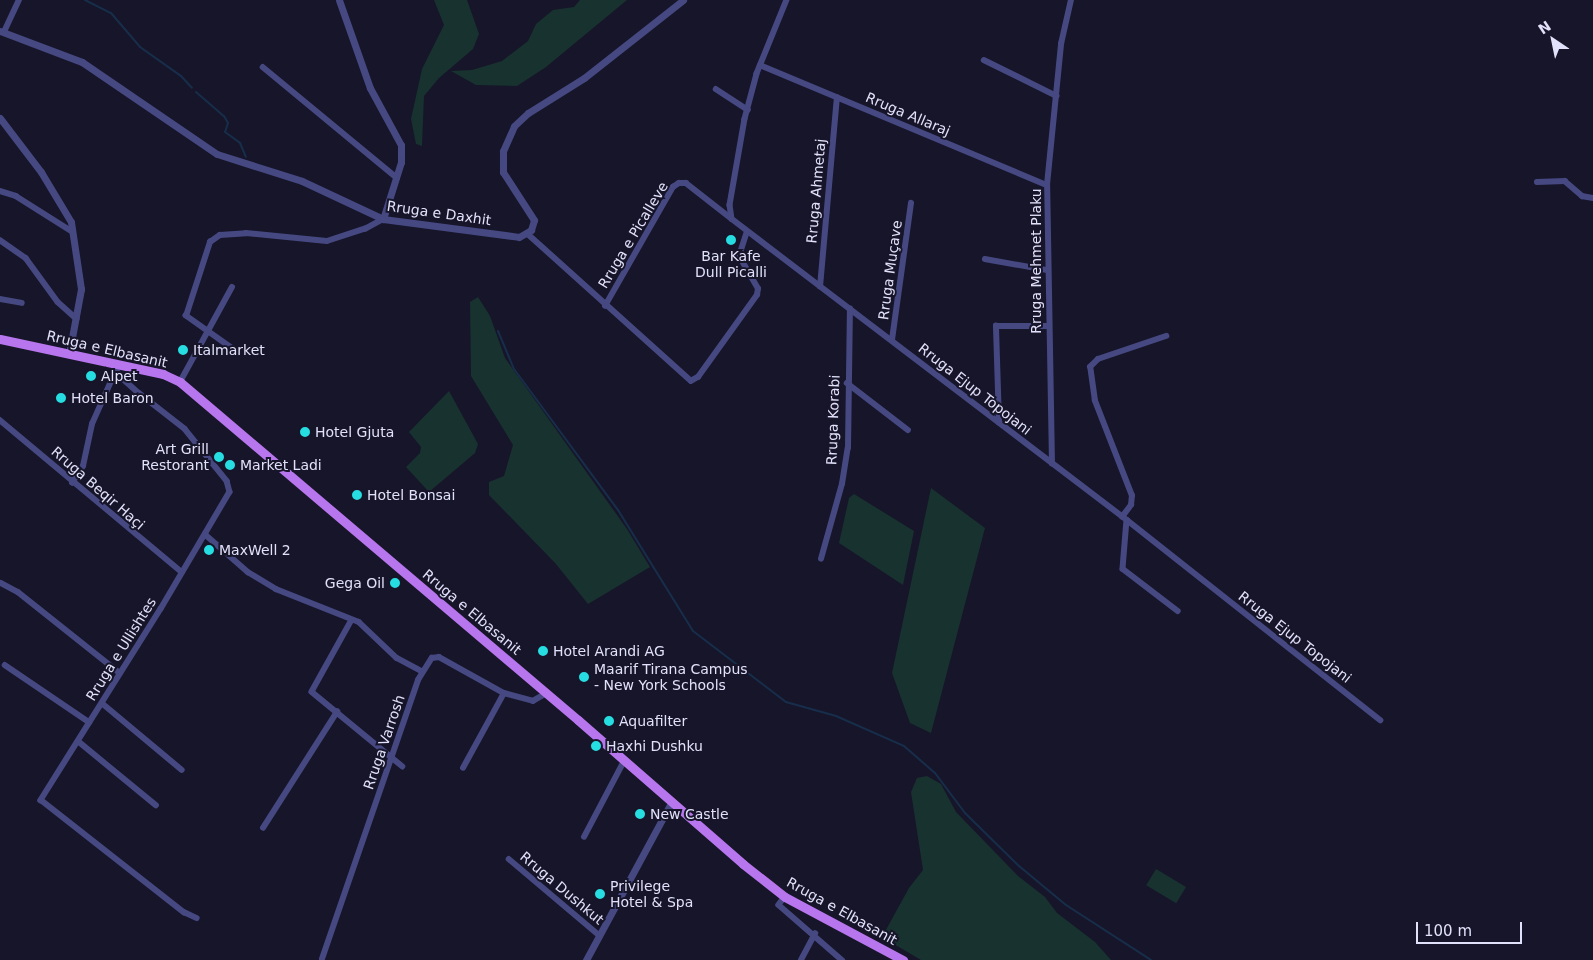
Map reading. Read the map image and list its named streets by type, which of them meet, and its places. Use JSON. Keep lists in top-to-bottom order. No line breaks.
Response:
{"streets":{"main road":["Rruga e Elbasanit"],"street":["Rruga Allaraj","Rruga Ahmetaj","Rruga e Daxhit","Rruga e Picalleve","Rruga Mehmet Plaku","Rruga Muçave","Rruga Ejup Topojani","Rruga Korabi","Rruga Beqir Haçi","Rruga e Ullishtes","Rruga Varrosh","Rruga Dushkut"]},"crossings":[["Rruga Allaraj","Rruga Ahmetaj"],["Rruga Allaraj","Rruga Mehmet Plaku"],["Rruga Ahmetaj","Rruga Ejup Topojani"],["Rruga e Daxhit","Rruga e Picalleve"],["Rruga e Picalleve","Rruga Ejup Topojani"],["Rruga Mehmet Plaku","Rruga Ejup Topojani"],["Rruga Muçave","Rruga Ejup Topojani"],["Rruga e Elbasanit","Rruga e Ullishtes"],["Rruga Ejup Topojani","Rruga Korabi"],["Rruga Beqir Haçi","Rruga e Ullishtes"]],"places":["Bar Kafe Dull Picalli","Italmarket","Alpet","Hotel Baron","Hotel Gjuta","Art Grill Restorant","Market Ladi","Hotel Bonsai","MaxWell 2","Gega Oil","Hotel Arandi AG","Maarif Tirana Campus - New York Schools","Aquafilter","Haxhi Dushku","New Castle","Privilege Hotel & Spa"],"scale_bar":"100 m","north":"top left"}
